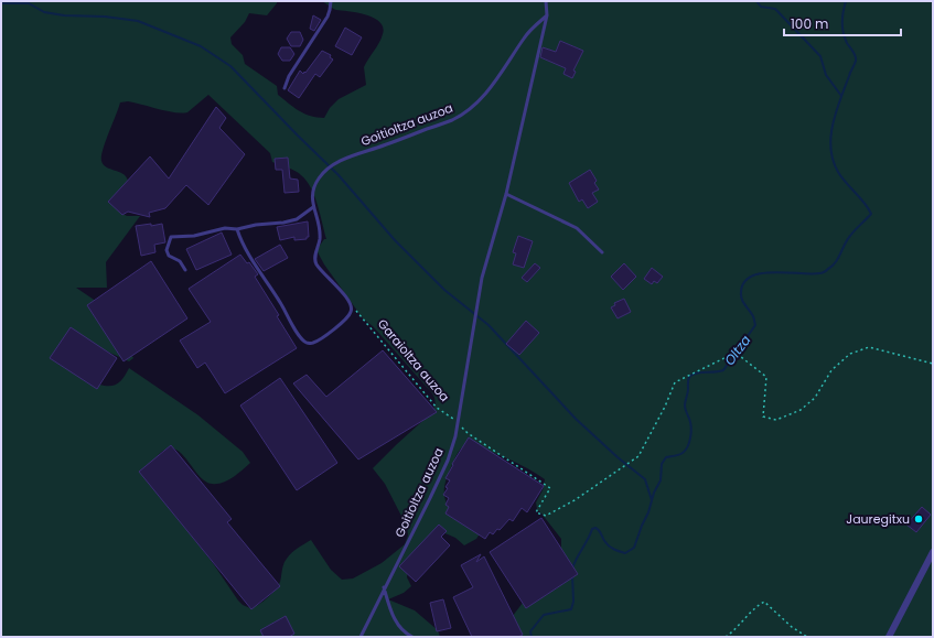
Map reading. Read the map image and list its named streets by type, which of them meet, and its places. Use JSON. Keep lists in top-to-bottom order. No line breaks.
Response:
{"streets":{"lane":["Goitioltza auzoa"],"path":["Garaioltza auzoa"]},"crossings":[["Goitioltza auzoa","Garaioltza auzoa"]],"water":["Oltza"],"places":["Jauregitxu"],"scale_bar":"100 m"}
